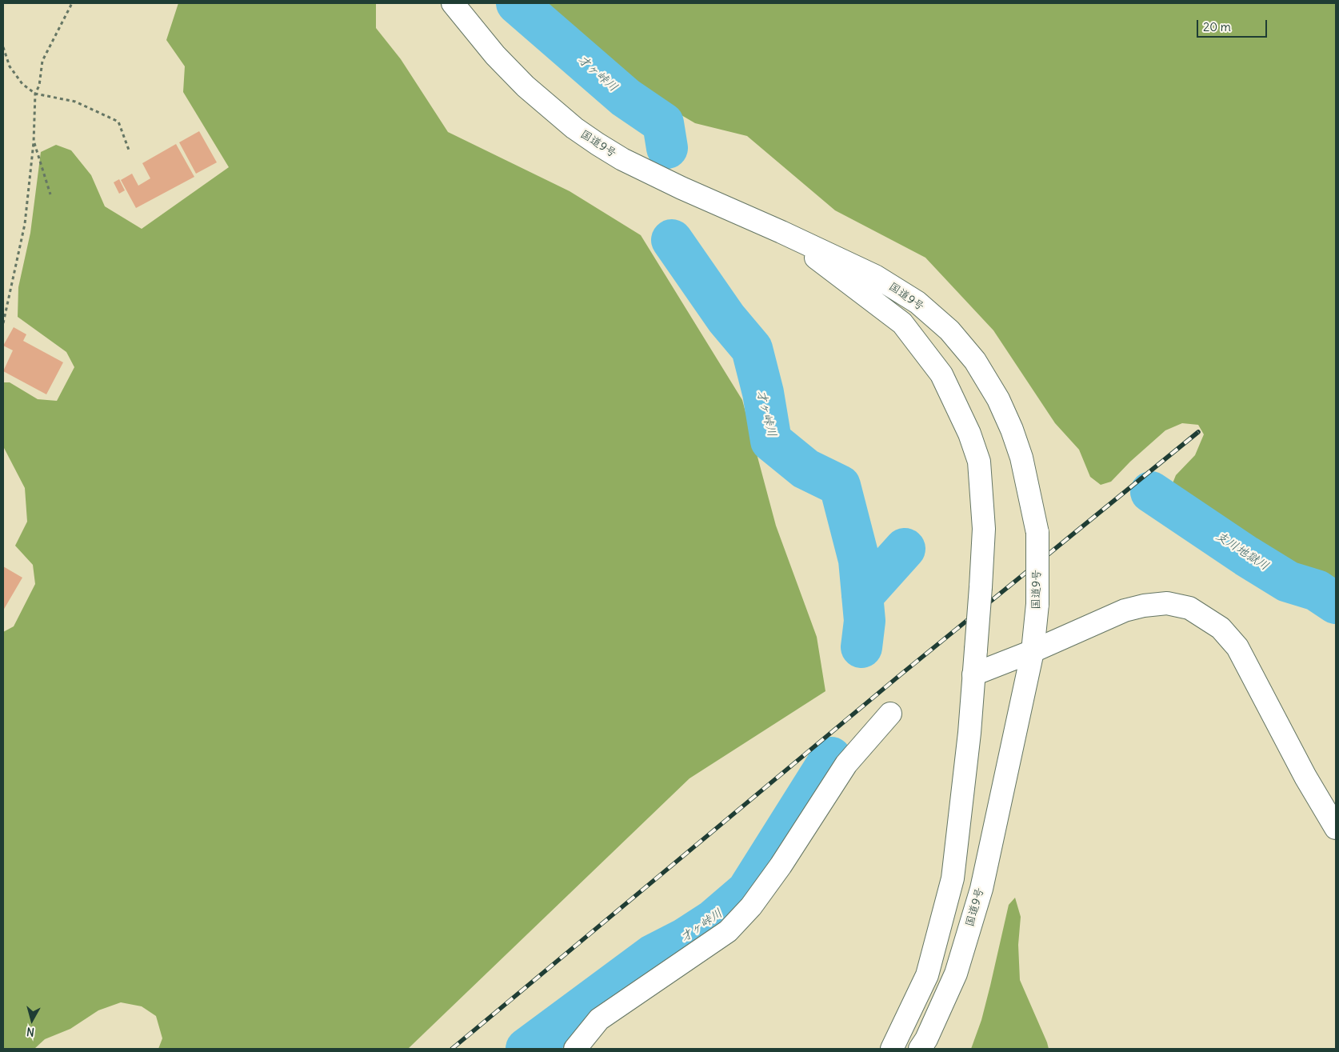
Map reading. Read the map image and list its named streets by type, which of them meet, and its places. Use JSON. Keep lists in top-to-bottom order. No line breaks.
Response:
{"streets":{"main road":["国道9号"]},"water":["才ヶ峠川","支川地獄川"],"scale_bar":"20 m","north":"bottom"}
